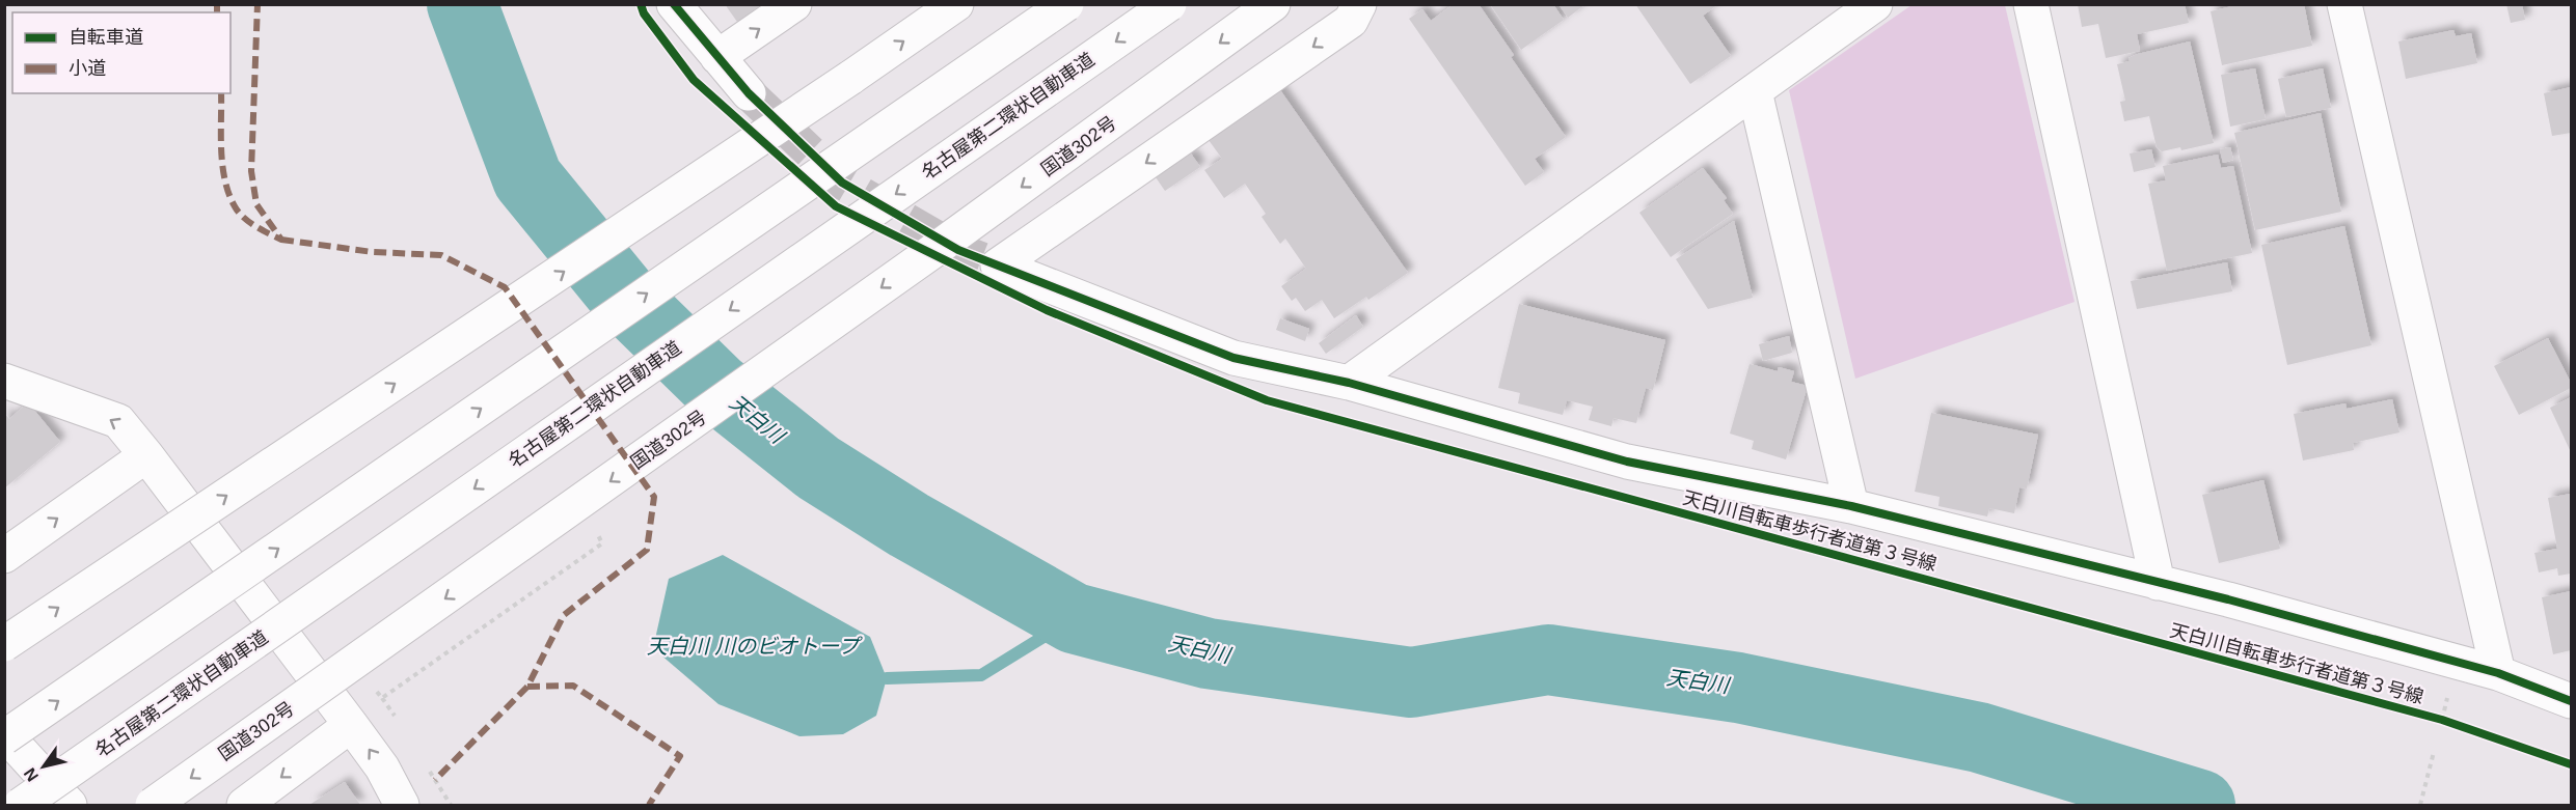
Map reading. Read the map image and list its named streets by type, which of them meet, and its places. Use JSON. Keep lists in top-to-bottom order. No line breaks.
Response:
{"streets":{"main road":["名古屋第二環状自動車道","国道302号"],"cycle path":["天白川自転車歩行者道第３号線"]},"water":["天白川","天白川 川のビオトープ"],"legend":["自転車道","小道"],"north":"bottom left"}
